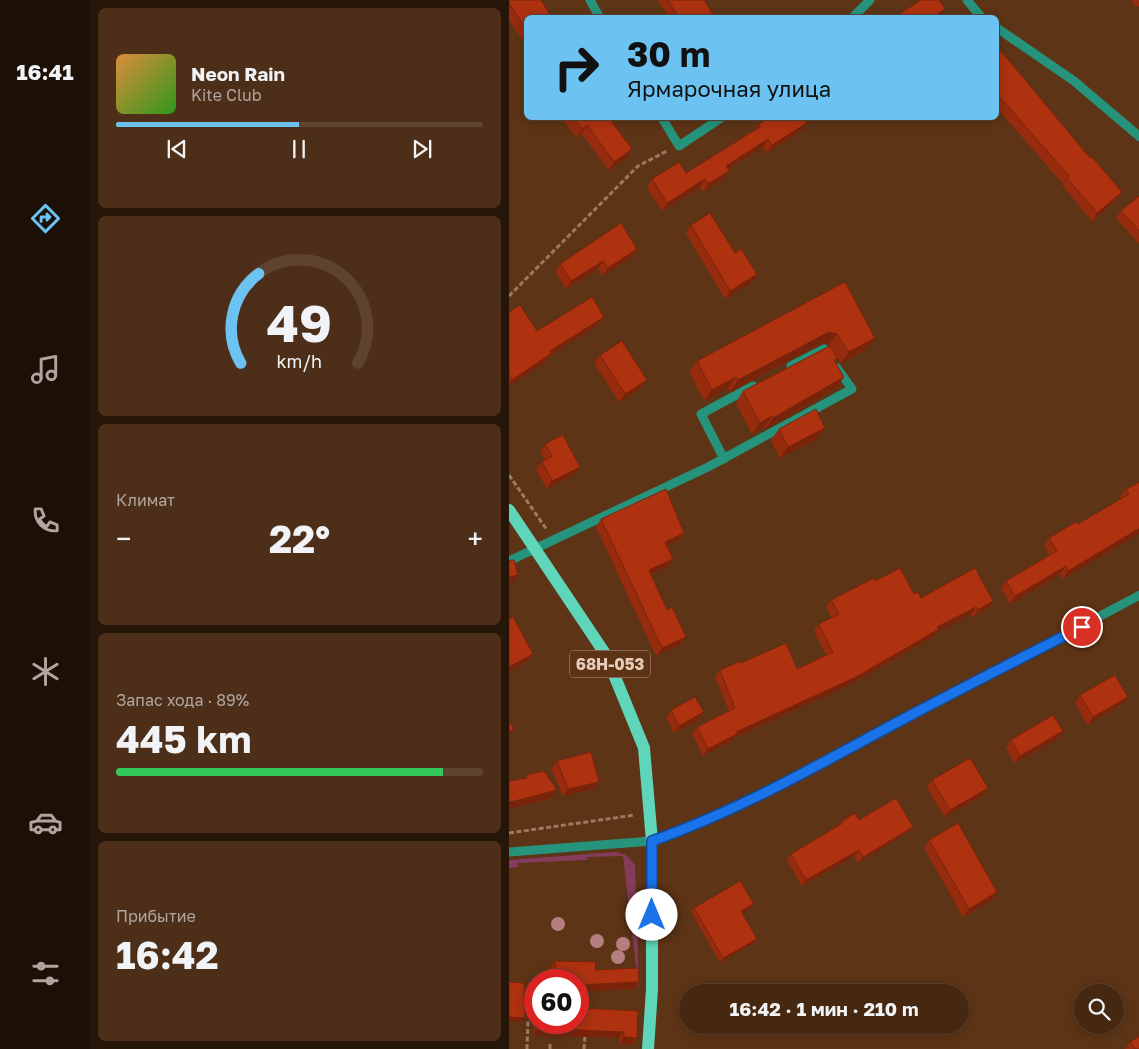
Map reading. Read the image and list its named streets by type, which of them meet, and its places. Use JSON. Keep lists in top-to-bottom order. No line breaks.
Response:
{"streets":{"main road":["68Н-053"]},"page":{"tabs":"16:41","turn":["30 m","Ярмарочная улица"],"song":["Neon Rain","Kite Club"],"tile":["Климат",["Запас хода · 89%","445 km"],["Прибытие","16:42"]],"heat":["−","22°","+"],"limit":"60","trip":"16:42 · 1 мин · 210 m","gauge":["49","km/h"]}}
